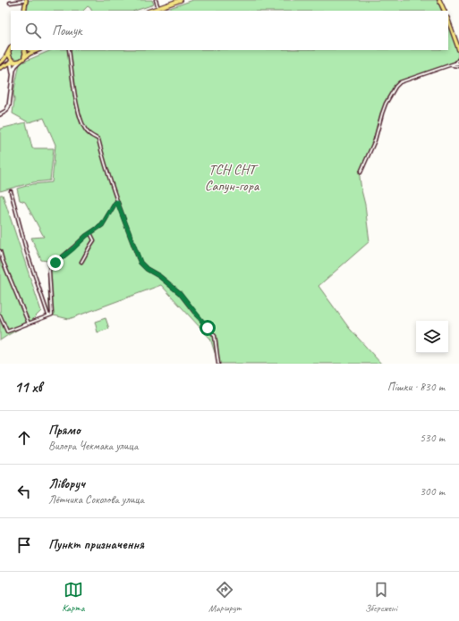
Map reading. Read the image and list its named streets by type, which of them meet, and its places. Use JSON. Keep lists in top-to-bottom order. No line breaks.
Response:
{"parks":["ТСН СНТ Сапун-гора"],"page":{"search":"Пошук","heading":["11 хв","Пішки · 830 m"],"list":[["Прямо","Вилора Чекмака улица","530 m"],["Ліворуч","Лётчика Соколова улица","300 m"],"Пункт призначення"],"nav":["Карта","Маршрут","Збережені"]}}
